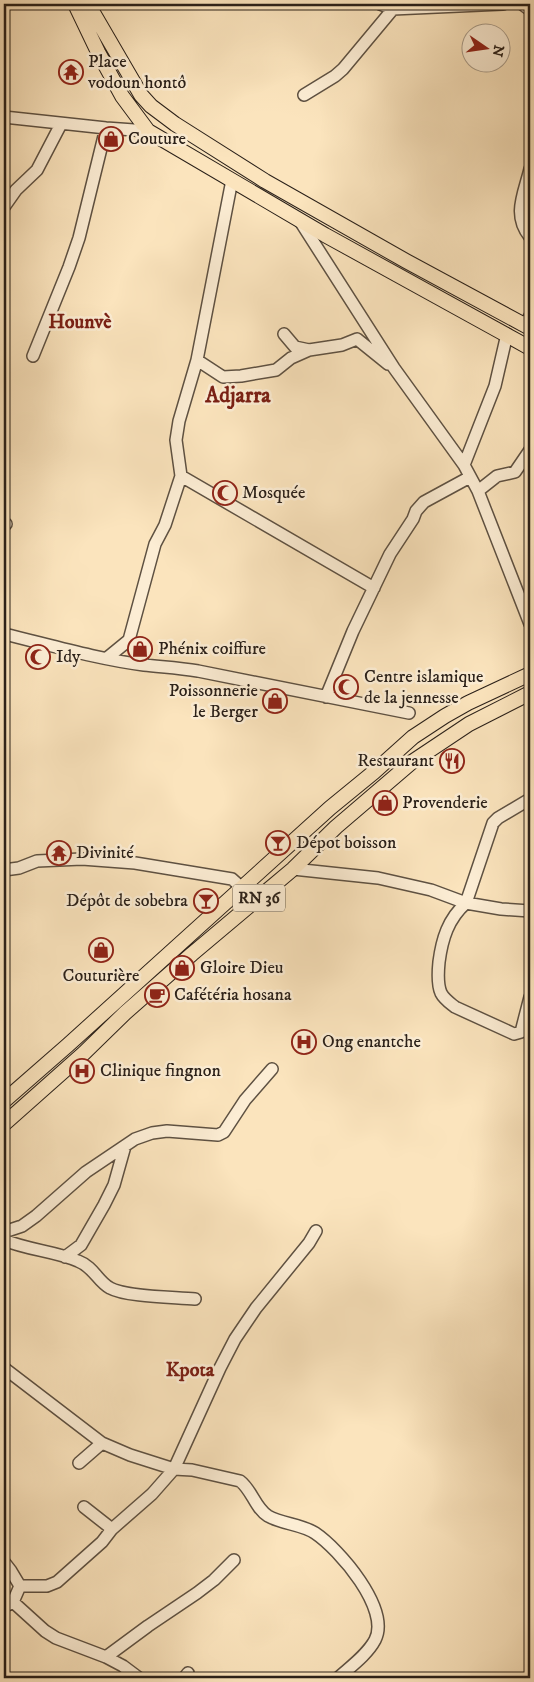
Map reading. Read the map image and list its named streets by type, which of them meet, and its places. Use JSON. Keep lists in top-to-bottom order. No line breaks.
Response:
{"streets":{"main road":["RN 36"]},"districts":["Hounvè","Adjarra","Kpota"],"places":{"temple":["Place vodoun hontô","Divinité"],"shop":["Couture","Phénix coiffure","Poissonnerie le Berger","Provenderie","Couturière","Gloire Dieu"],"mosque":["Mosquée","Idy","Centre islamique de la jennesse"],"restaurant":["Restaurant"],"bar":["Dépot boisson","Dépôt de sobebra"],"cafe":["Cafétéria hosana"],"hospital":["Ong enantche","Clinique fingnon"]},"north":"right"}
